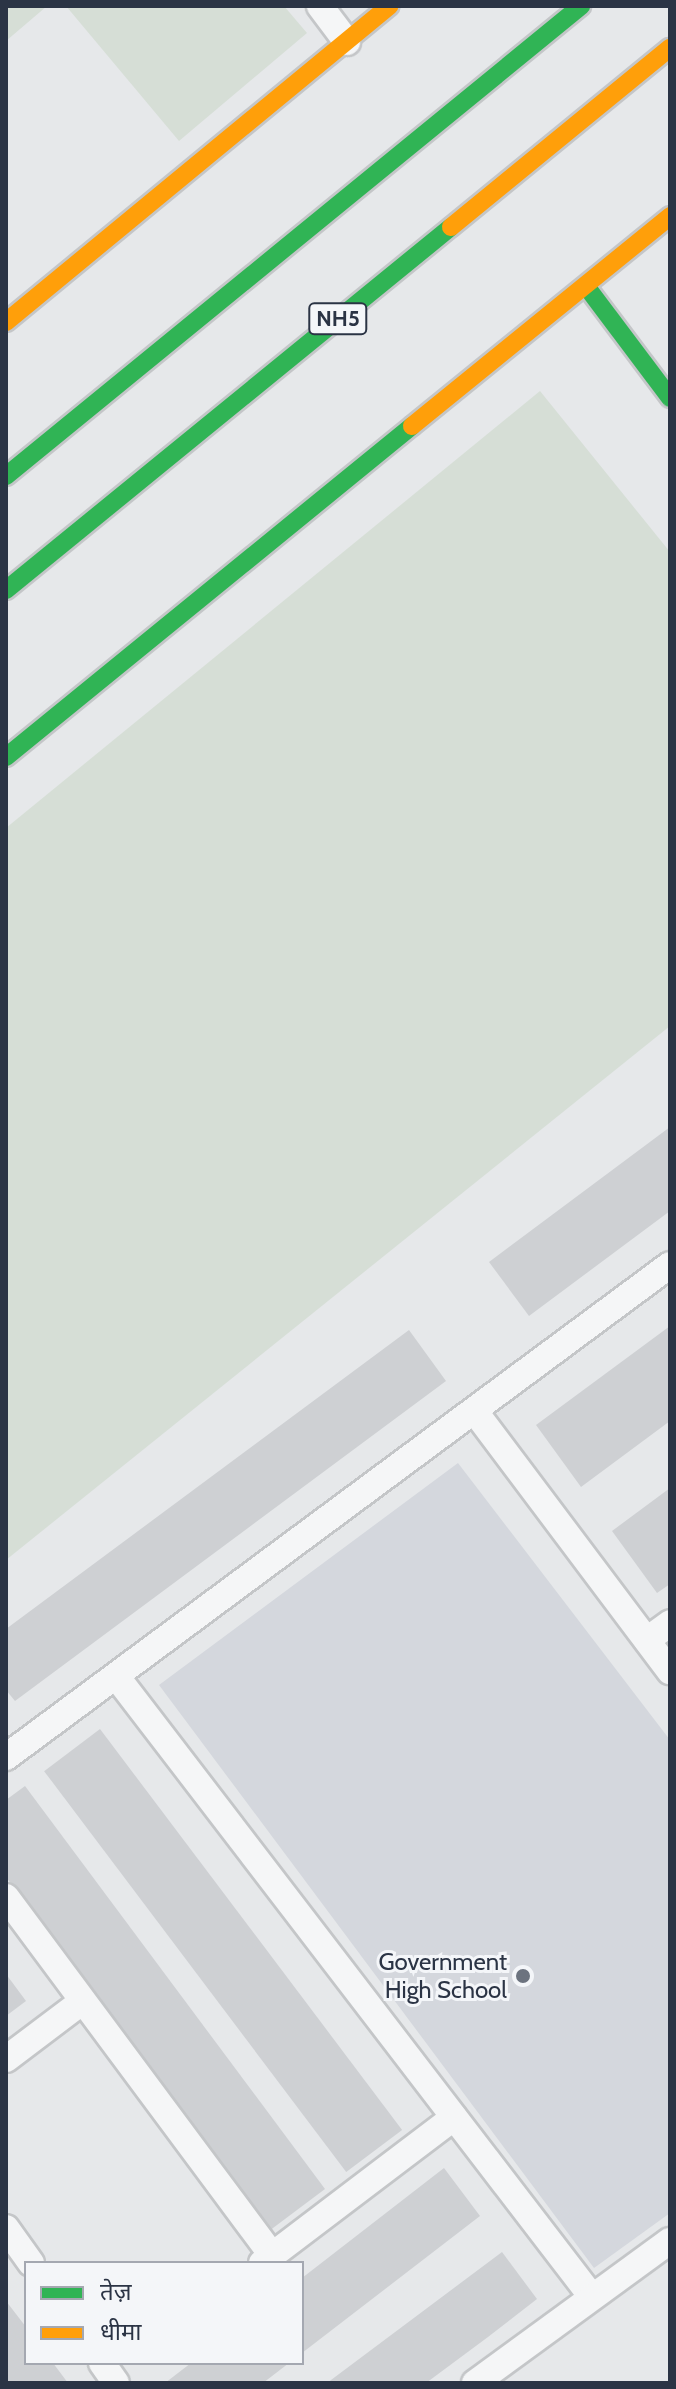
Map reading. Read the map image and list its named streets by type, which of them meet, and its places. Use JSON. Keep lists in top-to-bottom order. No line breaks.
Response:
{"streets":{"main road":["NH5"]},"places":["Government High School"],"legend":["तेज़","धीमा"]}
